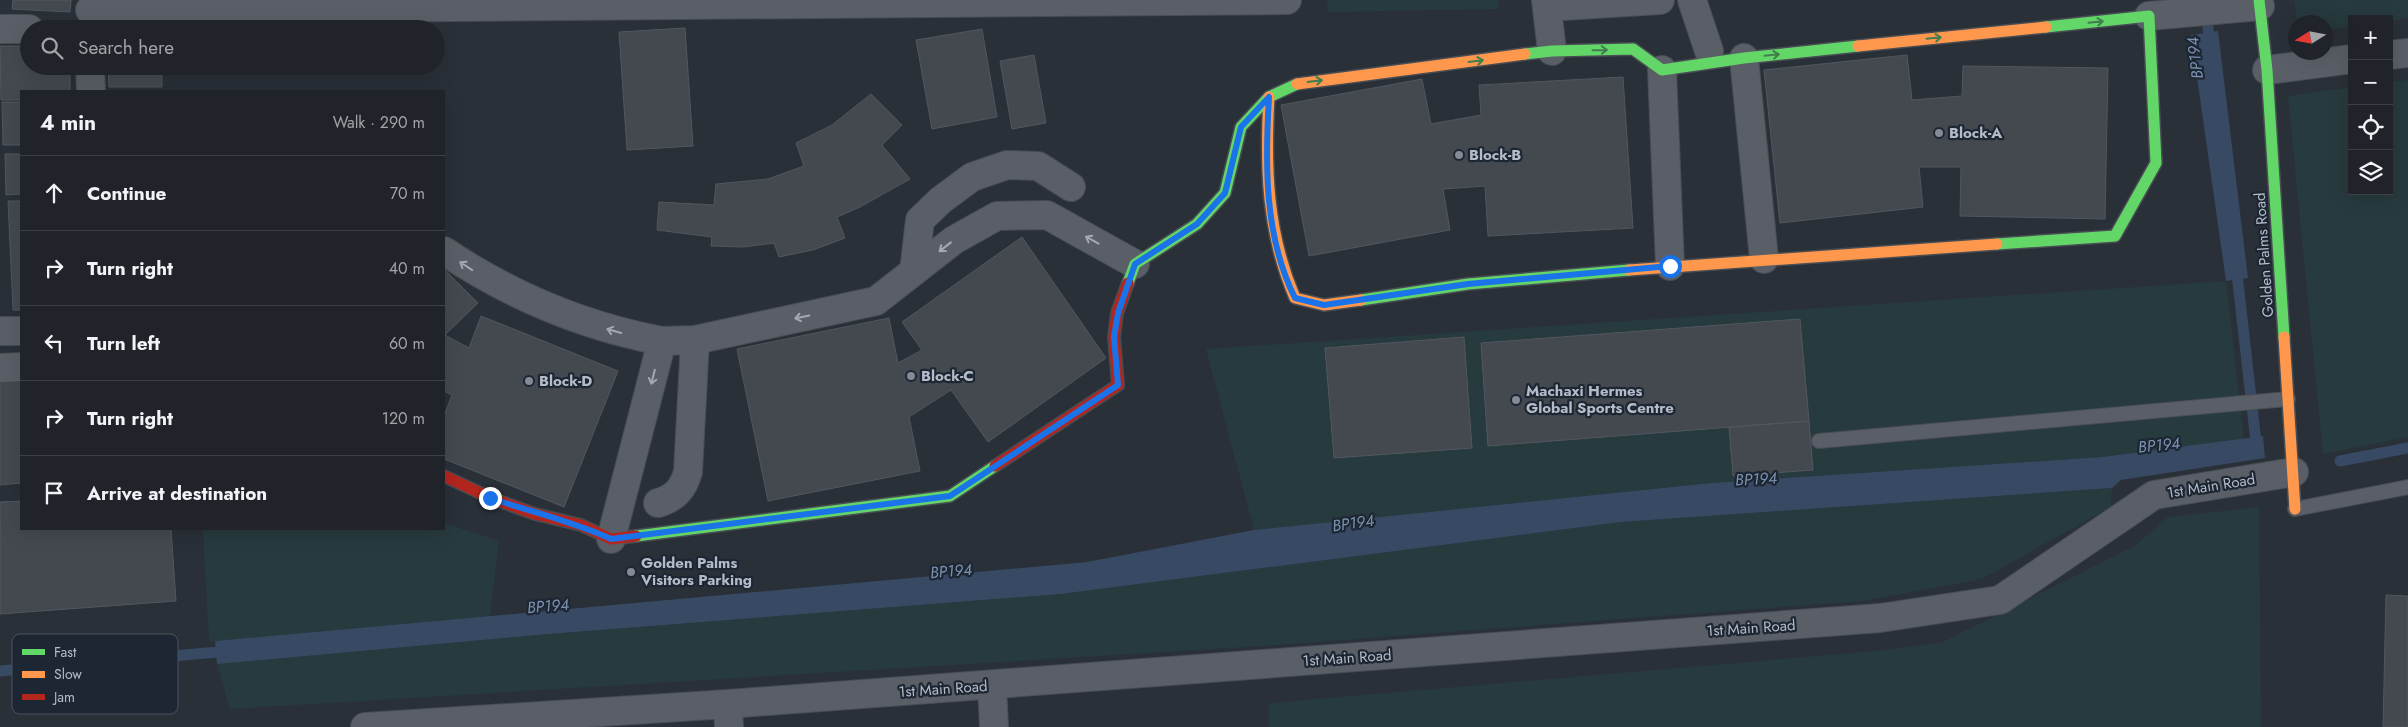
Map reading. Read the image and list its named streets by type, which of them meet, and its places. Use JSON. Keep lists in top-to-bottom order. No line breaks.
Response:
{"streets":{"street":["Golden Palms Road","1st Main Road"]},"crossings":[["Golden Palms Road","1st Main Road"]],"water":["BP194"],"places":["Block-A","Block-B","Block-C","Block-D","Machaxi Hermes Global Sports Centre","Golden Palms Visitors Parking"],"legend":["Fast","Slow","Jam"],"north":"left","page":{"map_buttons":["+","−"],"search":"Search here","heading":["4 min","Walk · 290 m"],"list":[["Continue","70 m"],["Turn right","40 m"],["Turn left","60 m"],["Turn right","120 m"],"Arrive at destination"]}}
